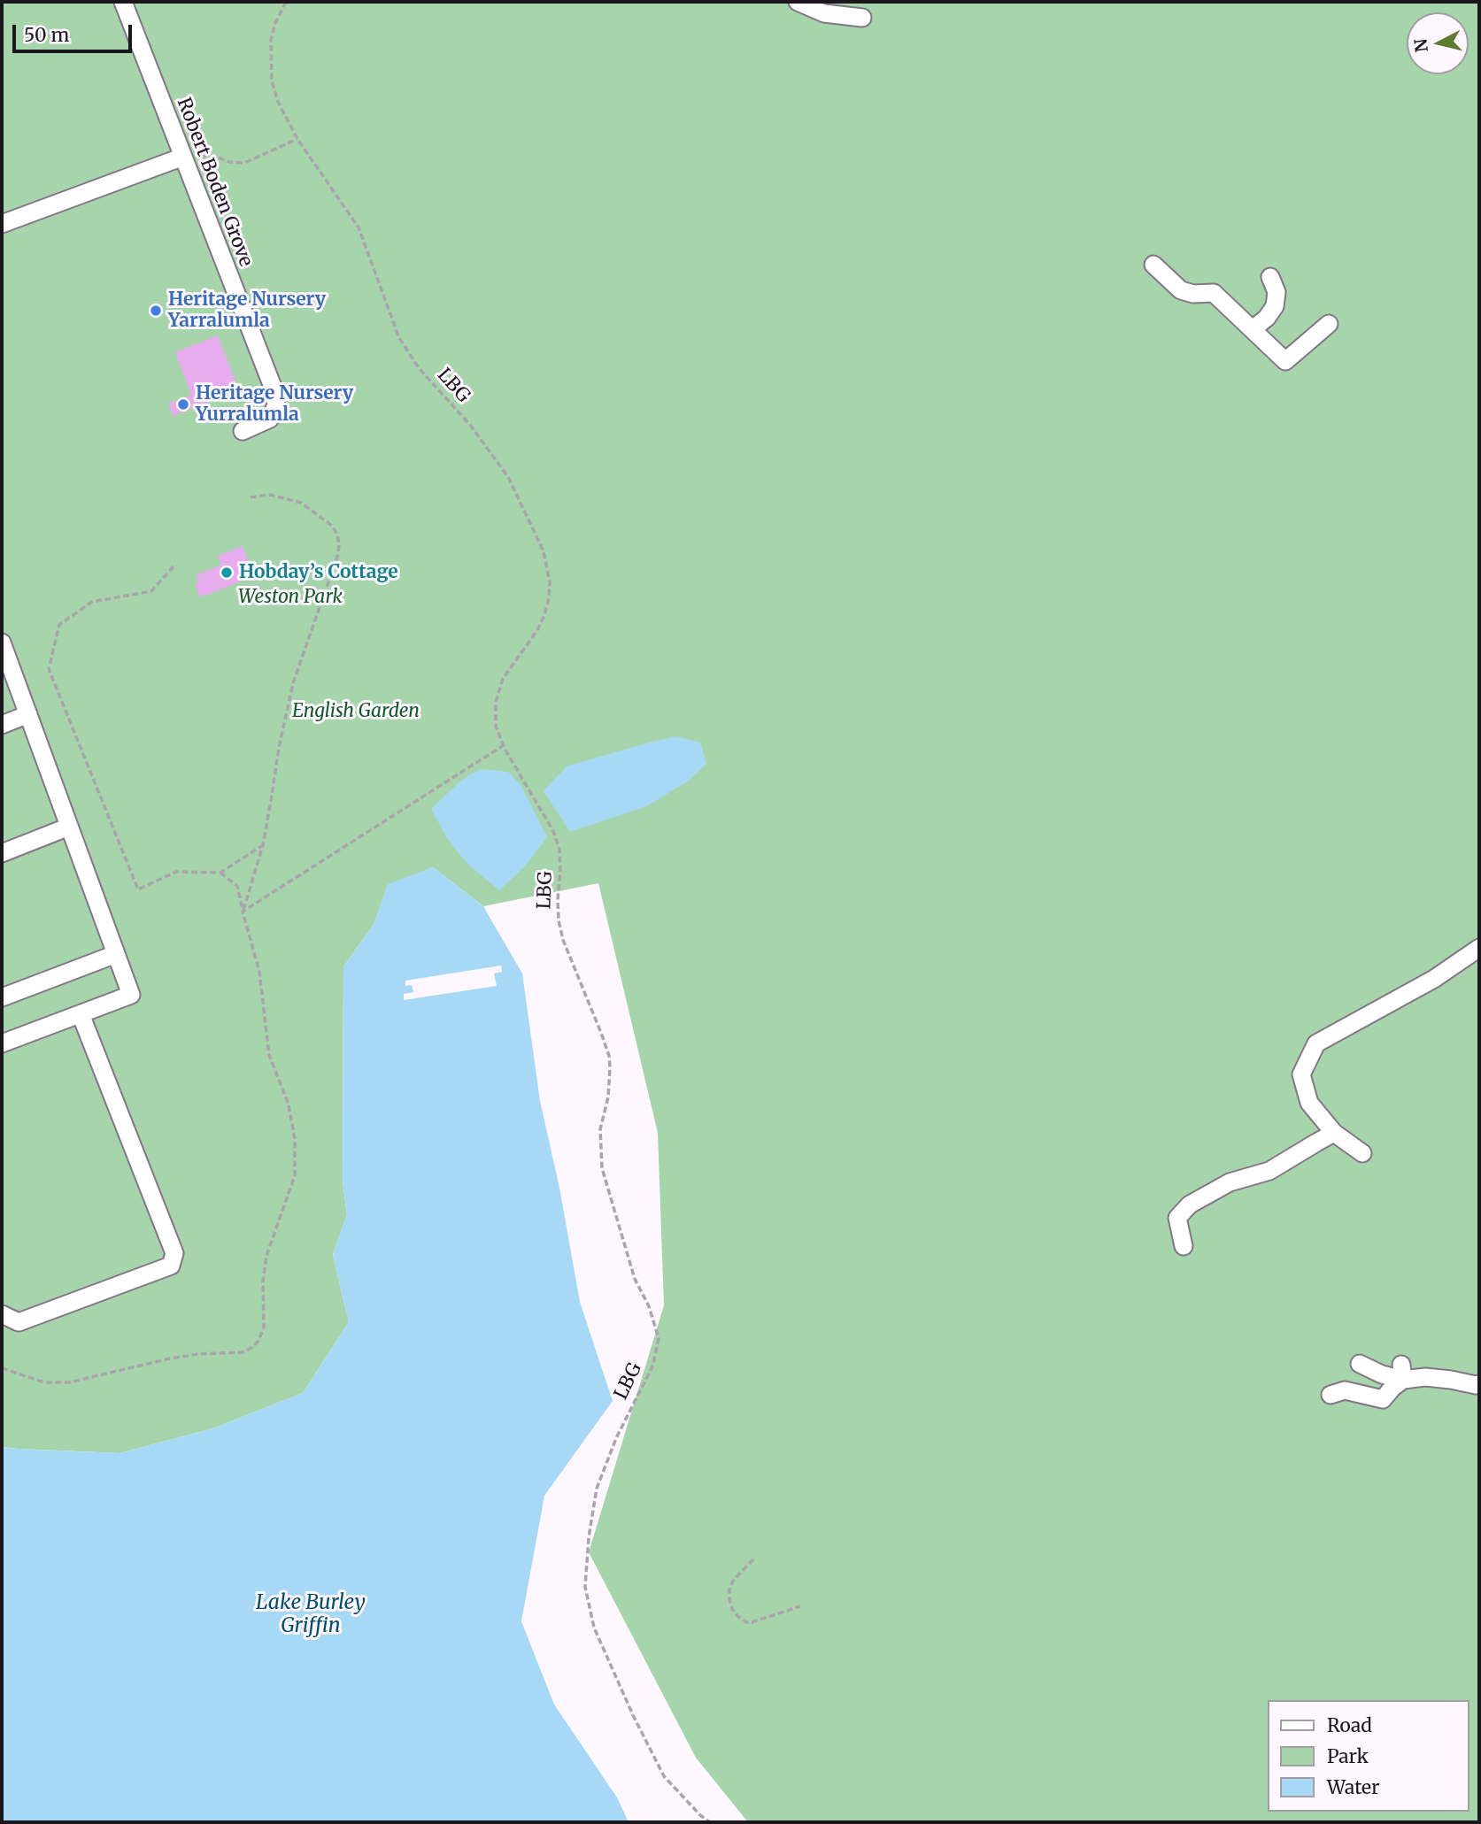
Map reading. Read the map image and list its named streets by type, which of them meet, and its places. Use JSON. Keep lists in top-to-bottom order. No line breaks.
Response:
{"streets":{"street":["Robert Boden Grove"],"path":["LBG"]},"water":["Lake Burley Griffin"],"parks":["Weston Park","English Garden"],"places":["Heritage Nursery Yarralumla","Heritage Nursery Yurralumla","Hobday’s Cottage"],"legend":["Road","Park","Water"],"scale_bar":"50 m","north":"left"}
